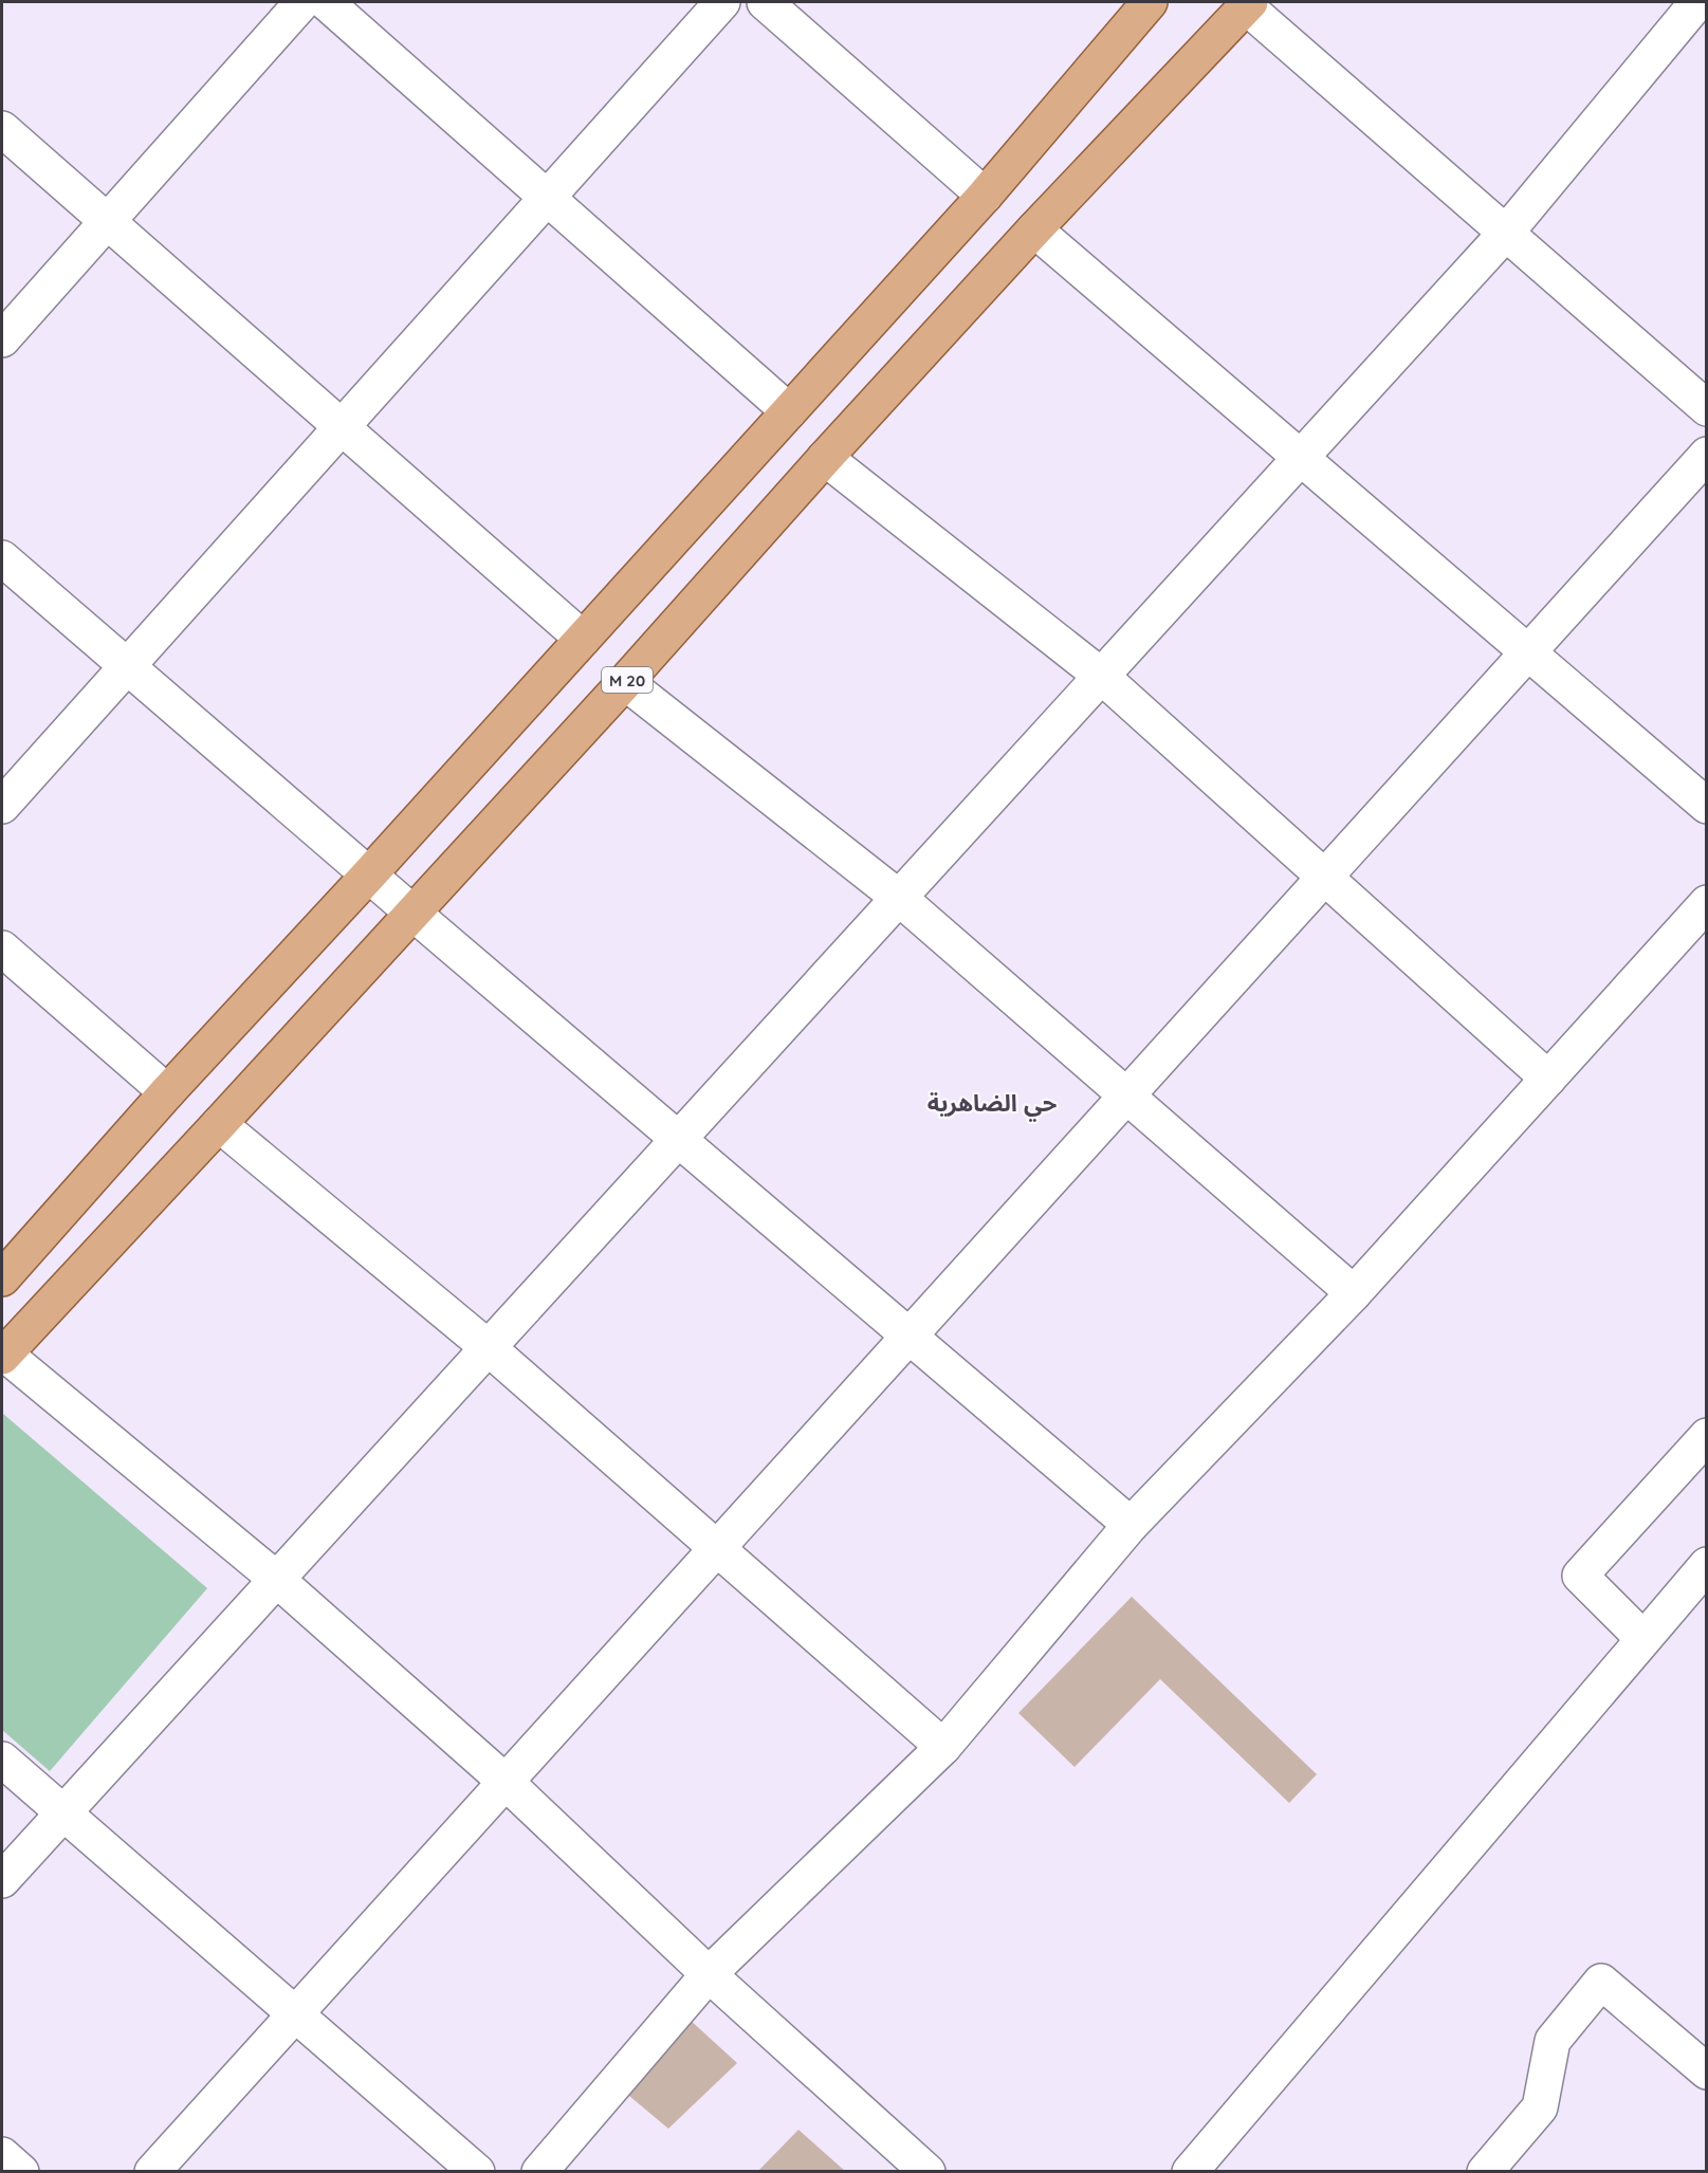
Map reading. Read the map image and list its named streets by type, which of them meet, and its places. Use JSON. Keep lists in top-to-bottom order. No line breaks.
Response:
{"streets":{"main road":["M 20"]},"districts":["حي الضاهرية"]}
